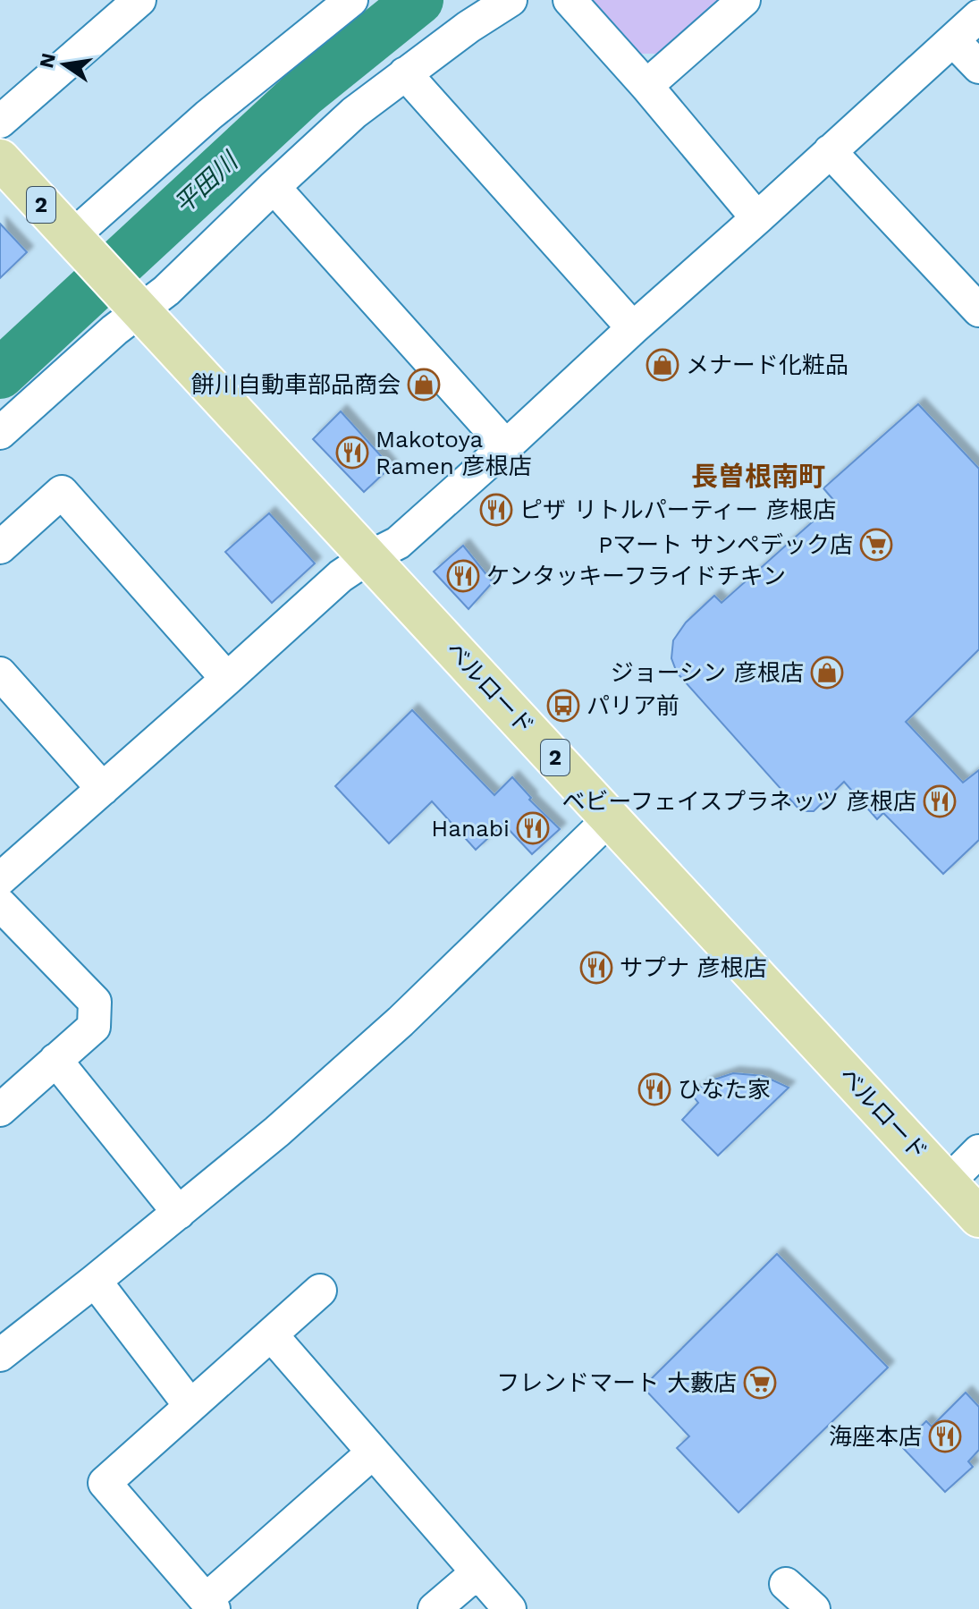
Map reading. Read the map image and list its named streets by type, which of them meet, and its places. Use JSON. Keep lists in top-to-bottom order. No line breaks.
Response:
{"streets":{"main road":["2","ベルロード"]},"districts":["長曽根南町"],"water":["平田川"],"places":{"shop":["メナード化粧品","餅川自動車部品商会","ジョーシン 彦根店"],"restaurant":["Makotoya Ramen 彦根店","ピザ リトルパーティー 彦根店","ケンタッキーフライドチキン","ベビーフェイスプラネッツ 彦根店","Hanabi","サプナ 彦根店","ひなた家","海座本店"],"supermarket":["Pマート サンペデック店","フレンドマート 大藪店"],"bus stop":["パリア前"]},"north":"left"}
